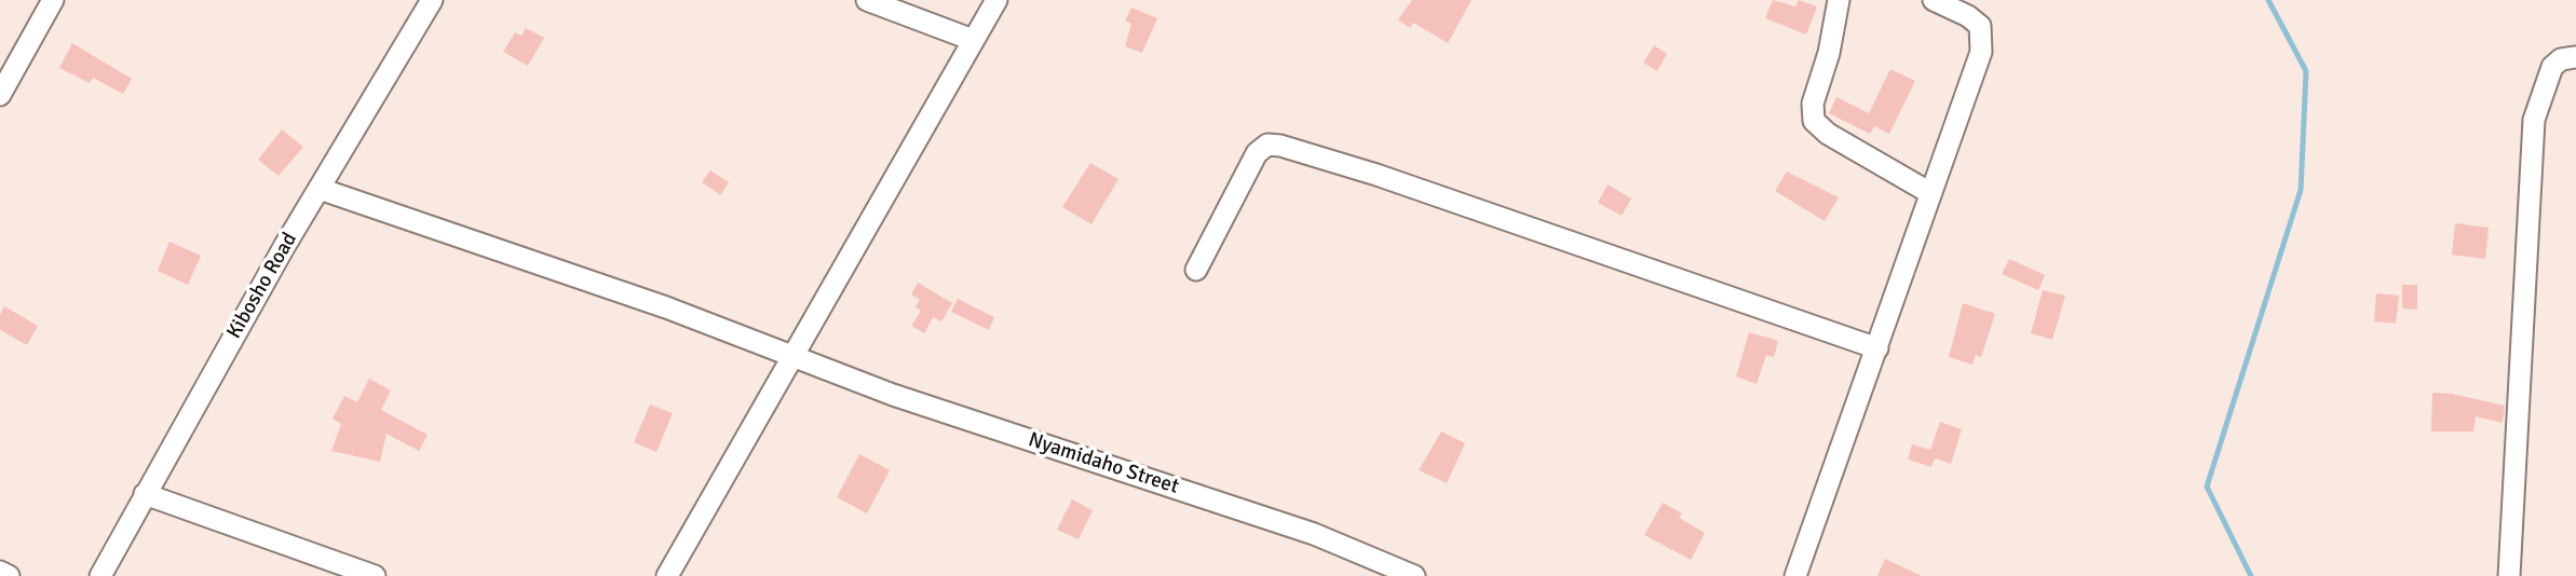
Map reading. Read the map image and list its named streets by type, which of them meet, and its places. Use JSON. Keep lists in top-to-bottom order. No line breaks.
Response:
{"streets":{"street":["Kibosho Road","Nyamidaho Street"]},"crossings":[["Kibosho Road","Nyamidaho Street"]]}
